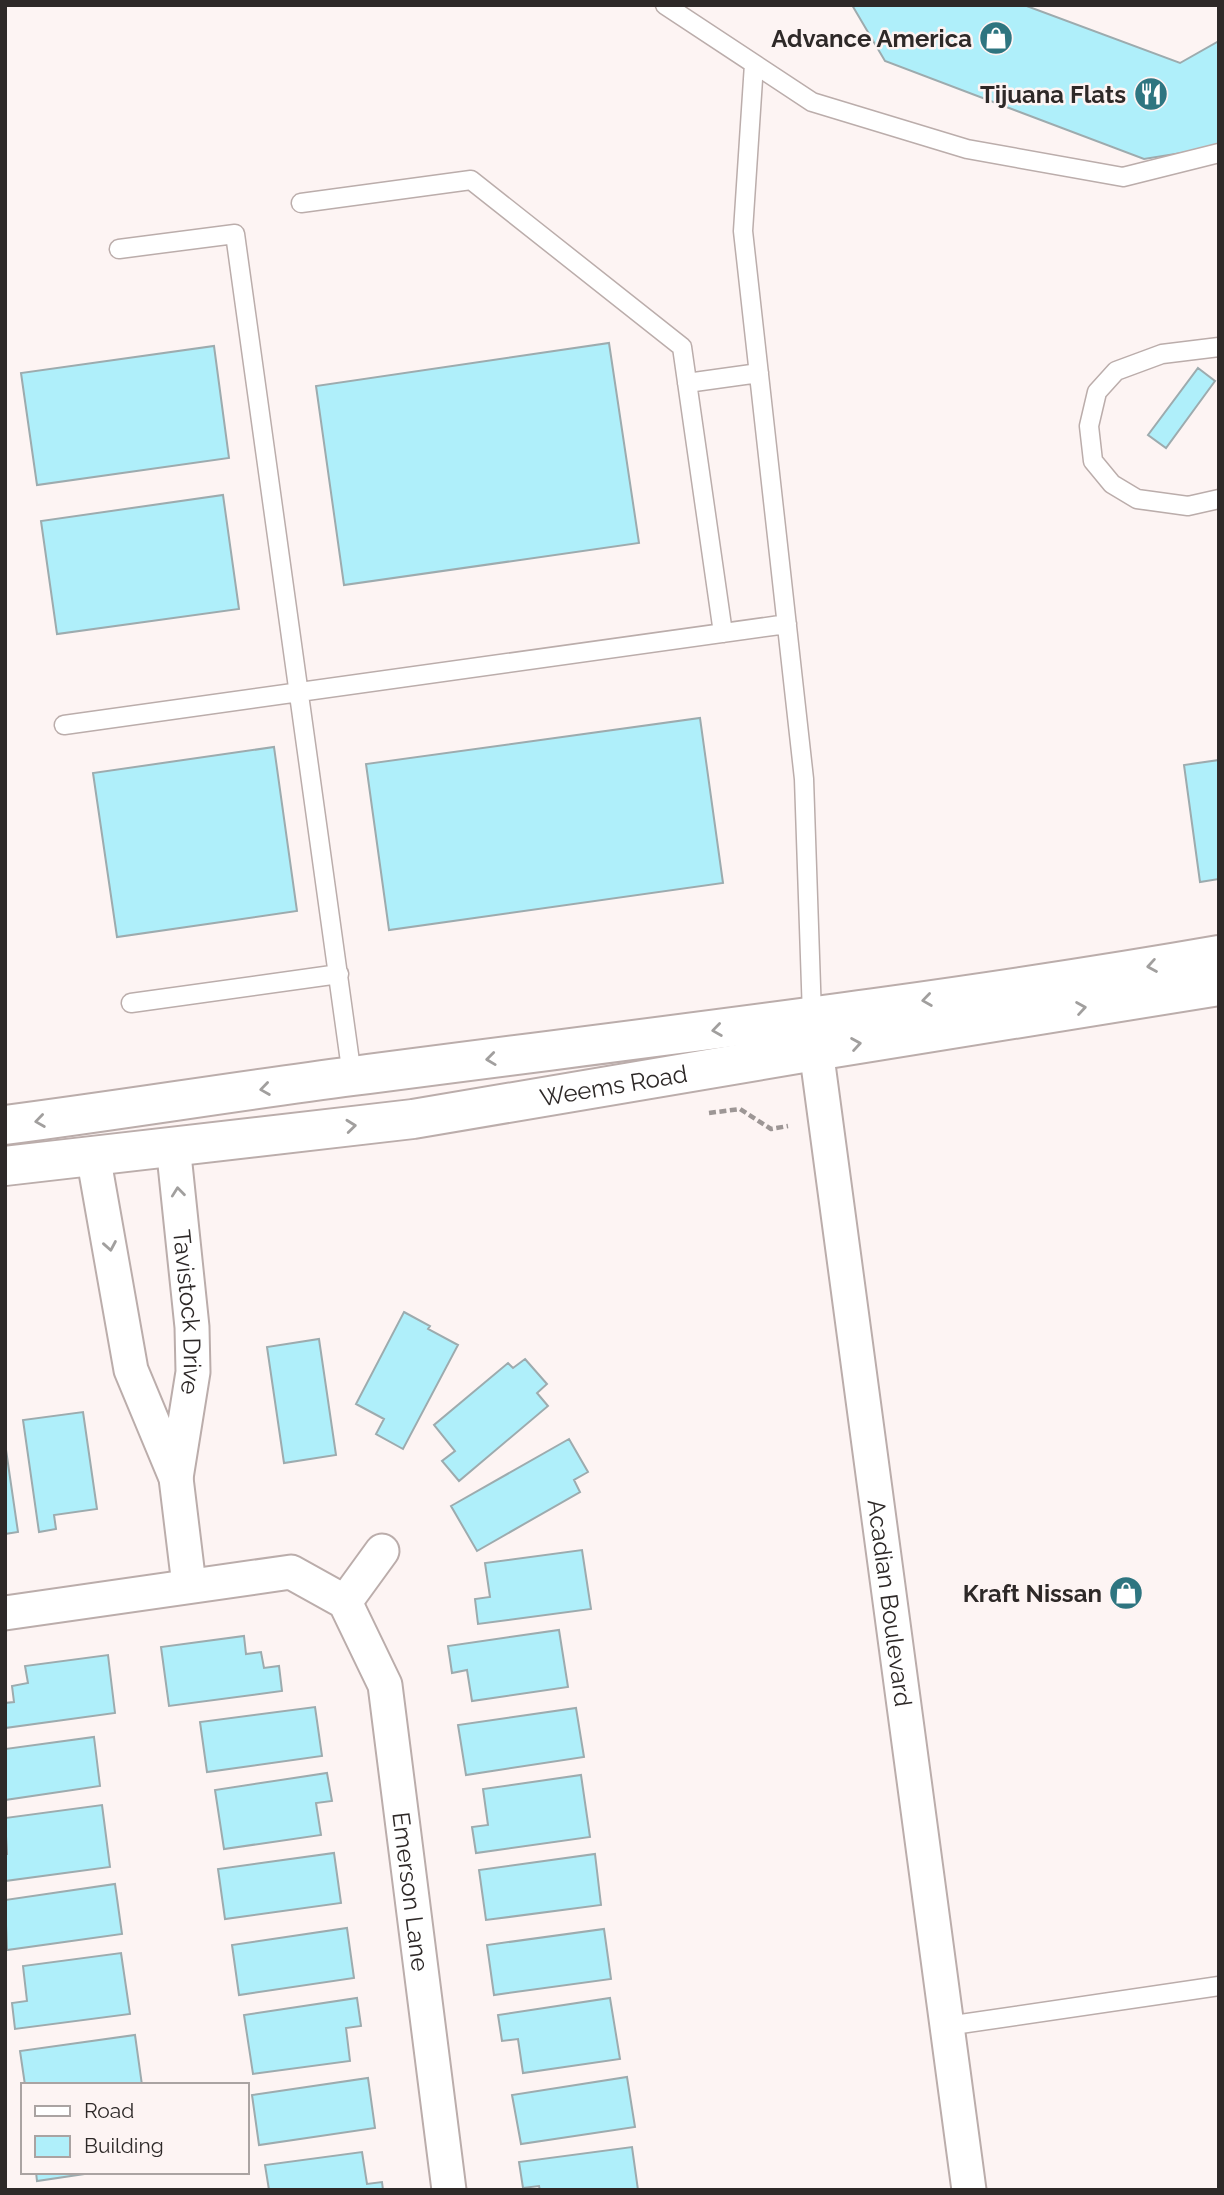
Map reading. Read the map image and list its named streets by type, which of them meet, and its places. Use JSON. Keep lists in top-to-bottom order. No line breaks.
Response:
{"streets":{"street":["Weems Road","Tavistock Drive","Acadian Boulevard","Emerson Lane"]},"crossings":[["Weems Road","Tavistock Drive"],["Weems Road","Acadian Boulevard"]],"places":{"shop":["Advance America","Kraft Nissan"],"restaurant":["Tijuana Flats"]},"legend":["Road","Building"]}
